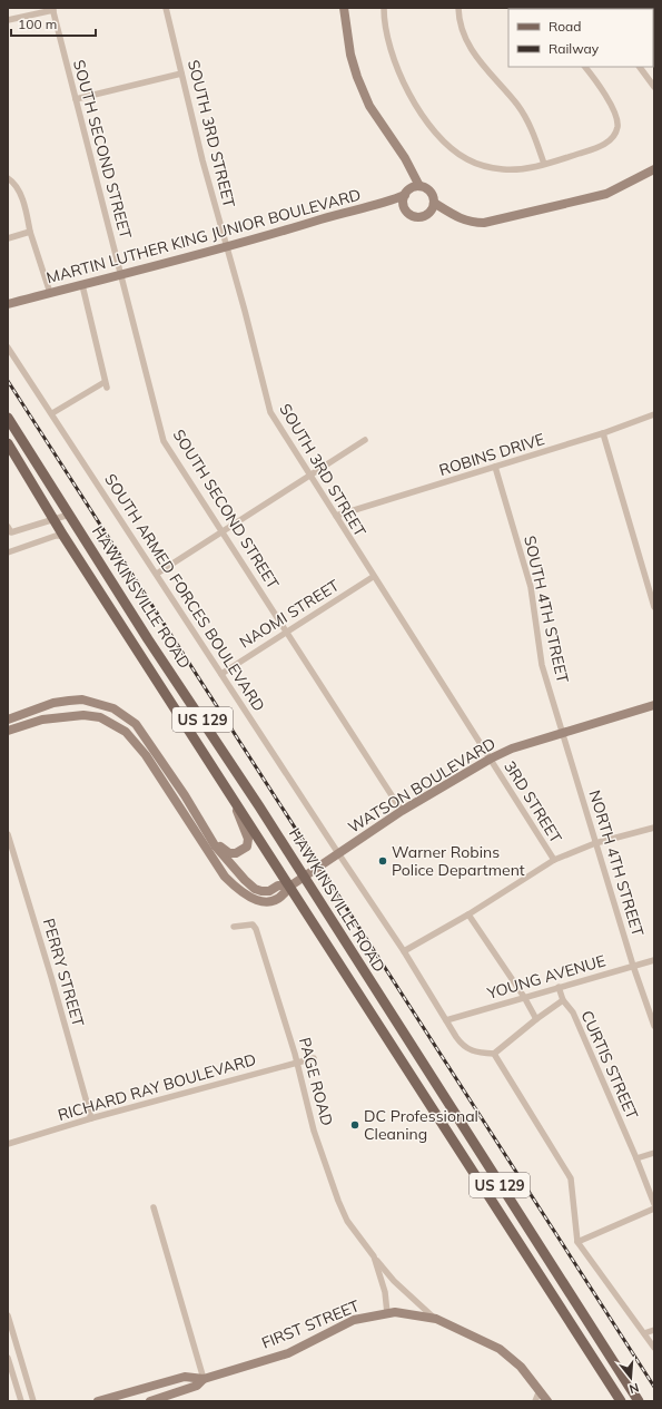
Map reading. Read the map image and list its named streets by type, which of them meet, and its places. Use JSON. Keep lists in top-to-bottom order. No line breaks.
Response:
{"streets":{"main road":["HAWKINSVILLE ROAD","US 129"],"street":["SOUTH 3RD STREET","SOUTH SECOND STREET","MARTIN LUTHER KING JUNIOR BOULEVARD","ROBINS DRIVE","SOUTH ARMED FORCES BOULEVARD","SOUTH 4TH STREET","NAOMI STREET","WATSON BOULEVARD","3RD STREET","NORTH 4TH STREET","PERRY STREET","YOUNG AVENUE","CURTIS STREET","PAGE ROAD","RICHARD RAY BOULEVARD","FIRST STREET"]},"crossings":[["SOUTH 3RD STREET","MARTIN LUTHER KING JUNIOR BOULEVARD"],["SOUTH 3RD STREET","ROBINS DRIVE"],["SOUTH 3RD STREET","NAOMI STREET"],["SOUTH 3RD STREET","WATSON BOULEVARD"],["SOUTH 3RD STREET","3RD STREET"],["SOUTH SECOND STREET","MARTIN LUTHER KING JUNIOR BOULEVARD"],["SOUTH SECOND STREET","NAOMI STREET"],["SOUTH SECOND STREET","WATSON BOULEVARD"],["ROBINS DRIVE","SOUTH 4TH STREET"],["SOUTH ARMED FORCES BOULEVARD","NAOMI STREET"],["SOUTH ARMED FORCES BOULEVARD","WATSON BOULEVARD"],["SOUTH ARMED FORCES BOULEVARD","YOUNG AVENUE"],["HAWKINSVILLE ROAD","WATSON BOULEVARD"],["SOUTH 4TH STREET","WATSON BOULEVARD"],["SOUTH 4TH STREET","NORTH 4TH STREET"],["WATSON BOULEVARD","3RD STREET"],["WATSON BOULEVARD","NORTH 4TH STREET"],["NORTH 4TH STREET","YOUNG AVENUE"],["PERRY STREET","RICHARD RAY BOULEVARD"],["YOUNG AVENUE","CURTIS STREET"],["PAGE ROAD","RICHARD RAY BOULEVARD"],["PAGE ROAD","FIRST STREET"]],"places":["Warner Robins Police Department","DC Professional Cleaning"],"legend":["Road","Railway"],"scale_bar":"100 m","north":"bottom"}
